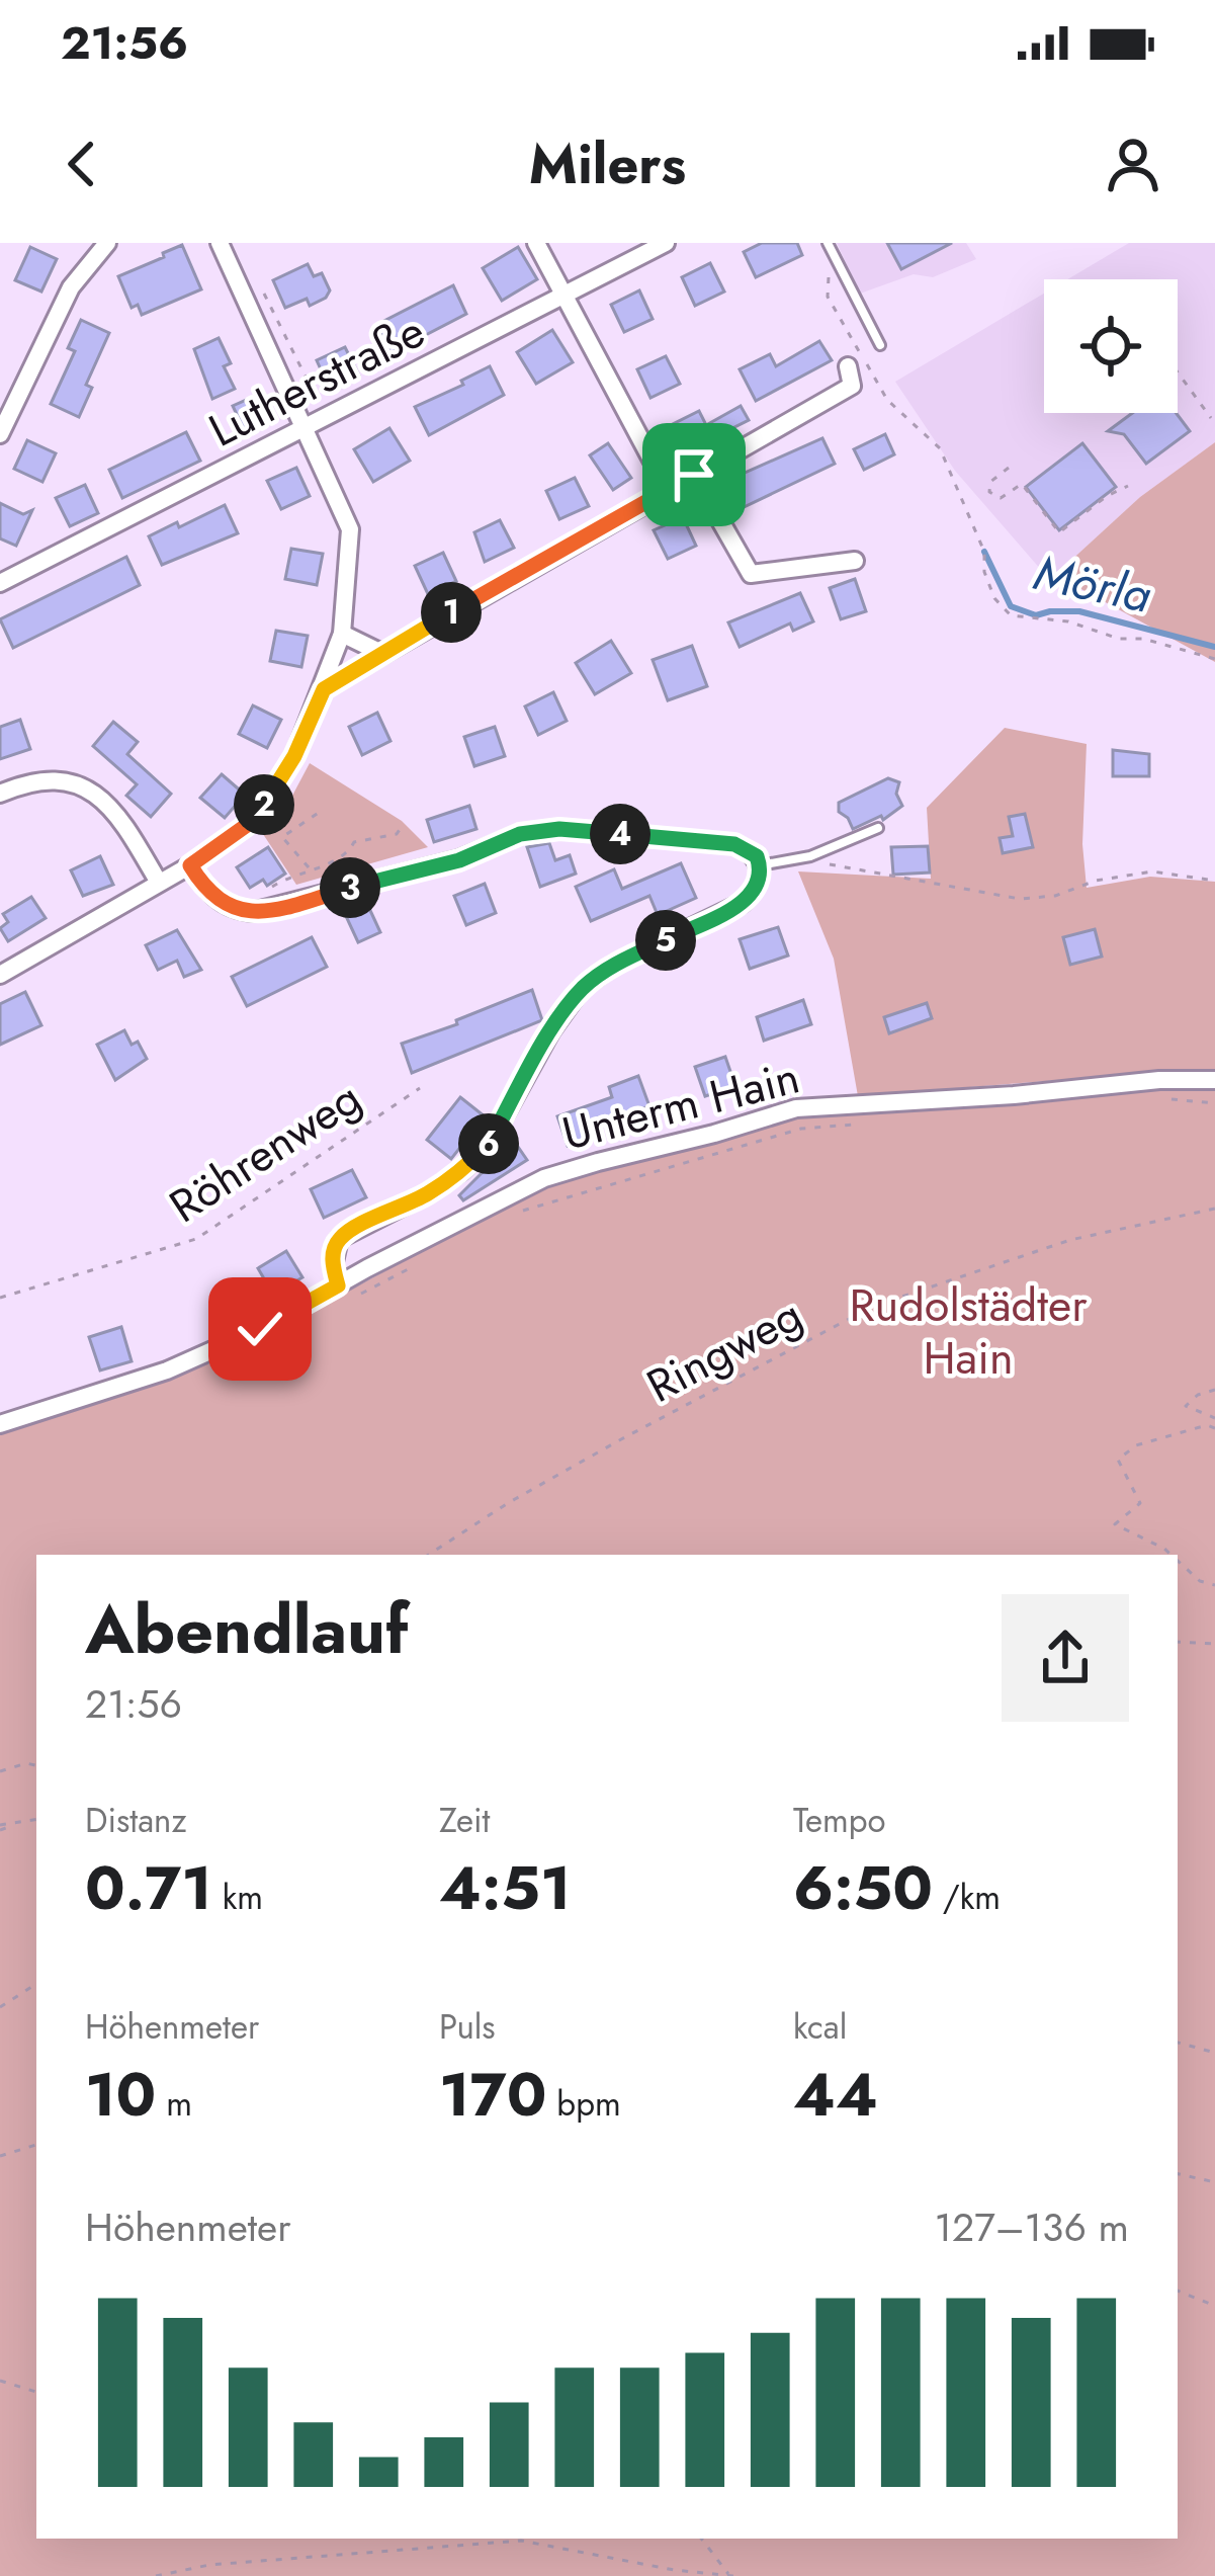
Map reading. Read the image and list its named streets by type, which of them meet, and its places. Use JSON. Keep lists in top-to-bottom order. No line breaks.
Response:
{"streets":{"street":["Lutherstraße","Unterm Hain"],"path":["Röhrenweg","Ringweg"]},"water":["Mörla"],"parks":["Rudolstädter Hain"],"page":{"status":"21:56","header":"Milers","pins":["1","2","4","3","5","6"],"heading":["Abendlauf","21:56"],"stats":[["Distanz","0.71 km"],["Zeit","4:51"],["Tempo","6:50 /km"],["Höhenmeter","10 m"],["Puls","170 bpm"],["kcal","44"]],"chart":["Höhenmeter","127–136 m"]}}
